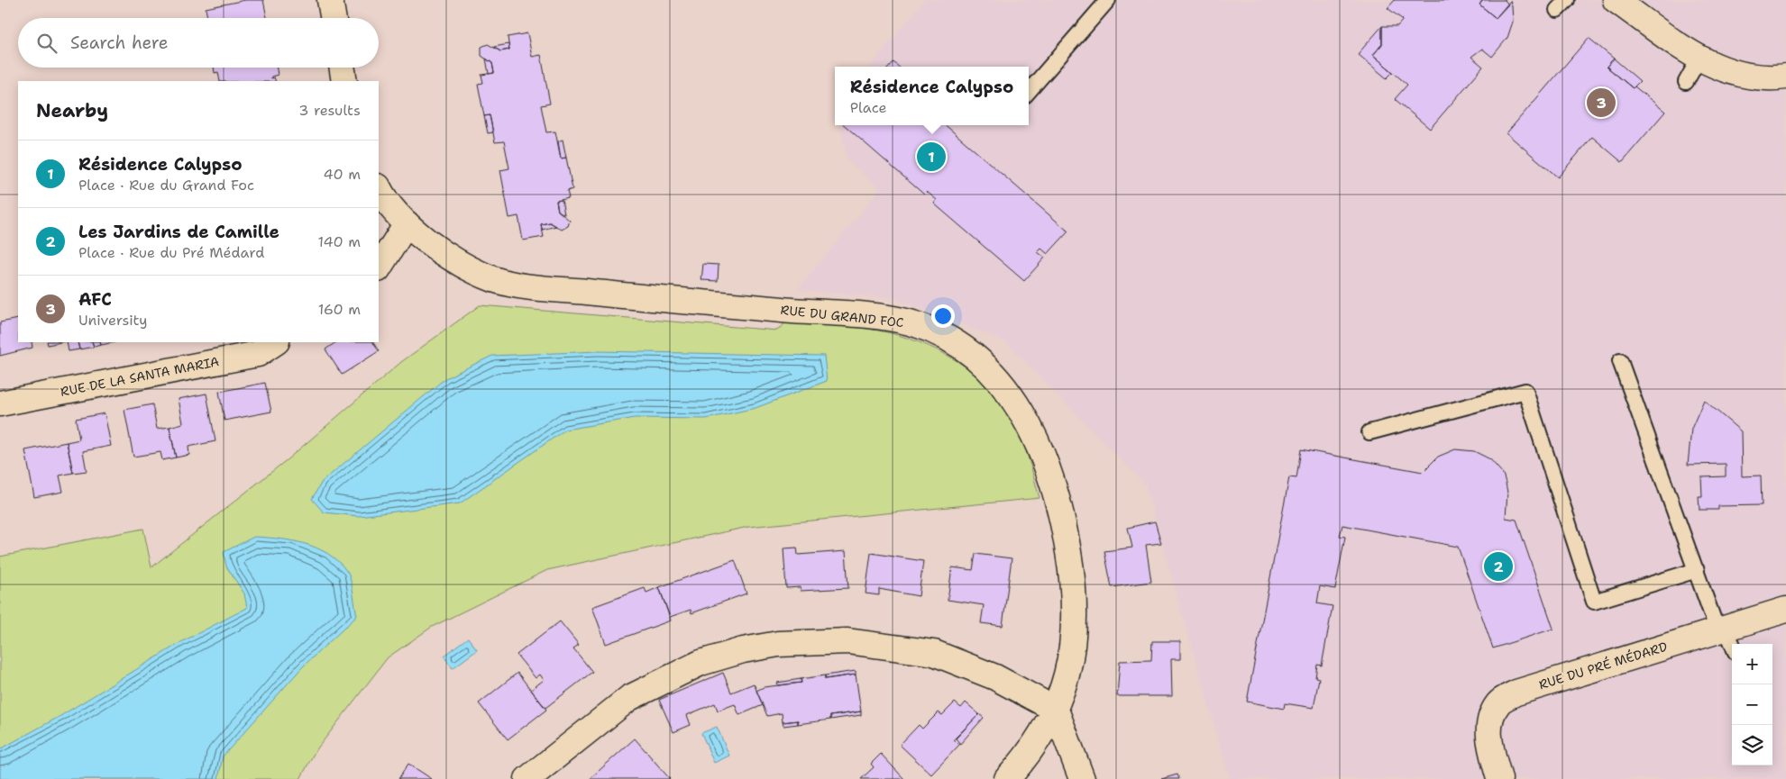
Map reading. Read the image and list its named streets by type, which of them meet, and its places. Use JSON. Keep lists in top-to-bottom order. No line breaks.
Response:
{"streets":{"street":["RUE DU GRAND FOC","RUE DE LA SANTA MARIA","RUE DU PRÉ MÉDARD"]},"page":{"search":"Search here","popup":["Résidence Calypso","Place"],"heading":["Nearby","3 results"],"pins":["3","1","2"],"list":[{"mark":"1","name":"Résidence Calypso","note":"Place · Rue du Grand Foc","value":"40 m"},{"mark":"2","name":"Les Jardins de Camille","note":"Place · Rue du Pré Médard","value":"140 m"},{"mark":"3","name":"AFC","note":"University","value":"160 m"}],"map_buttons":["+","−"]}}
